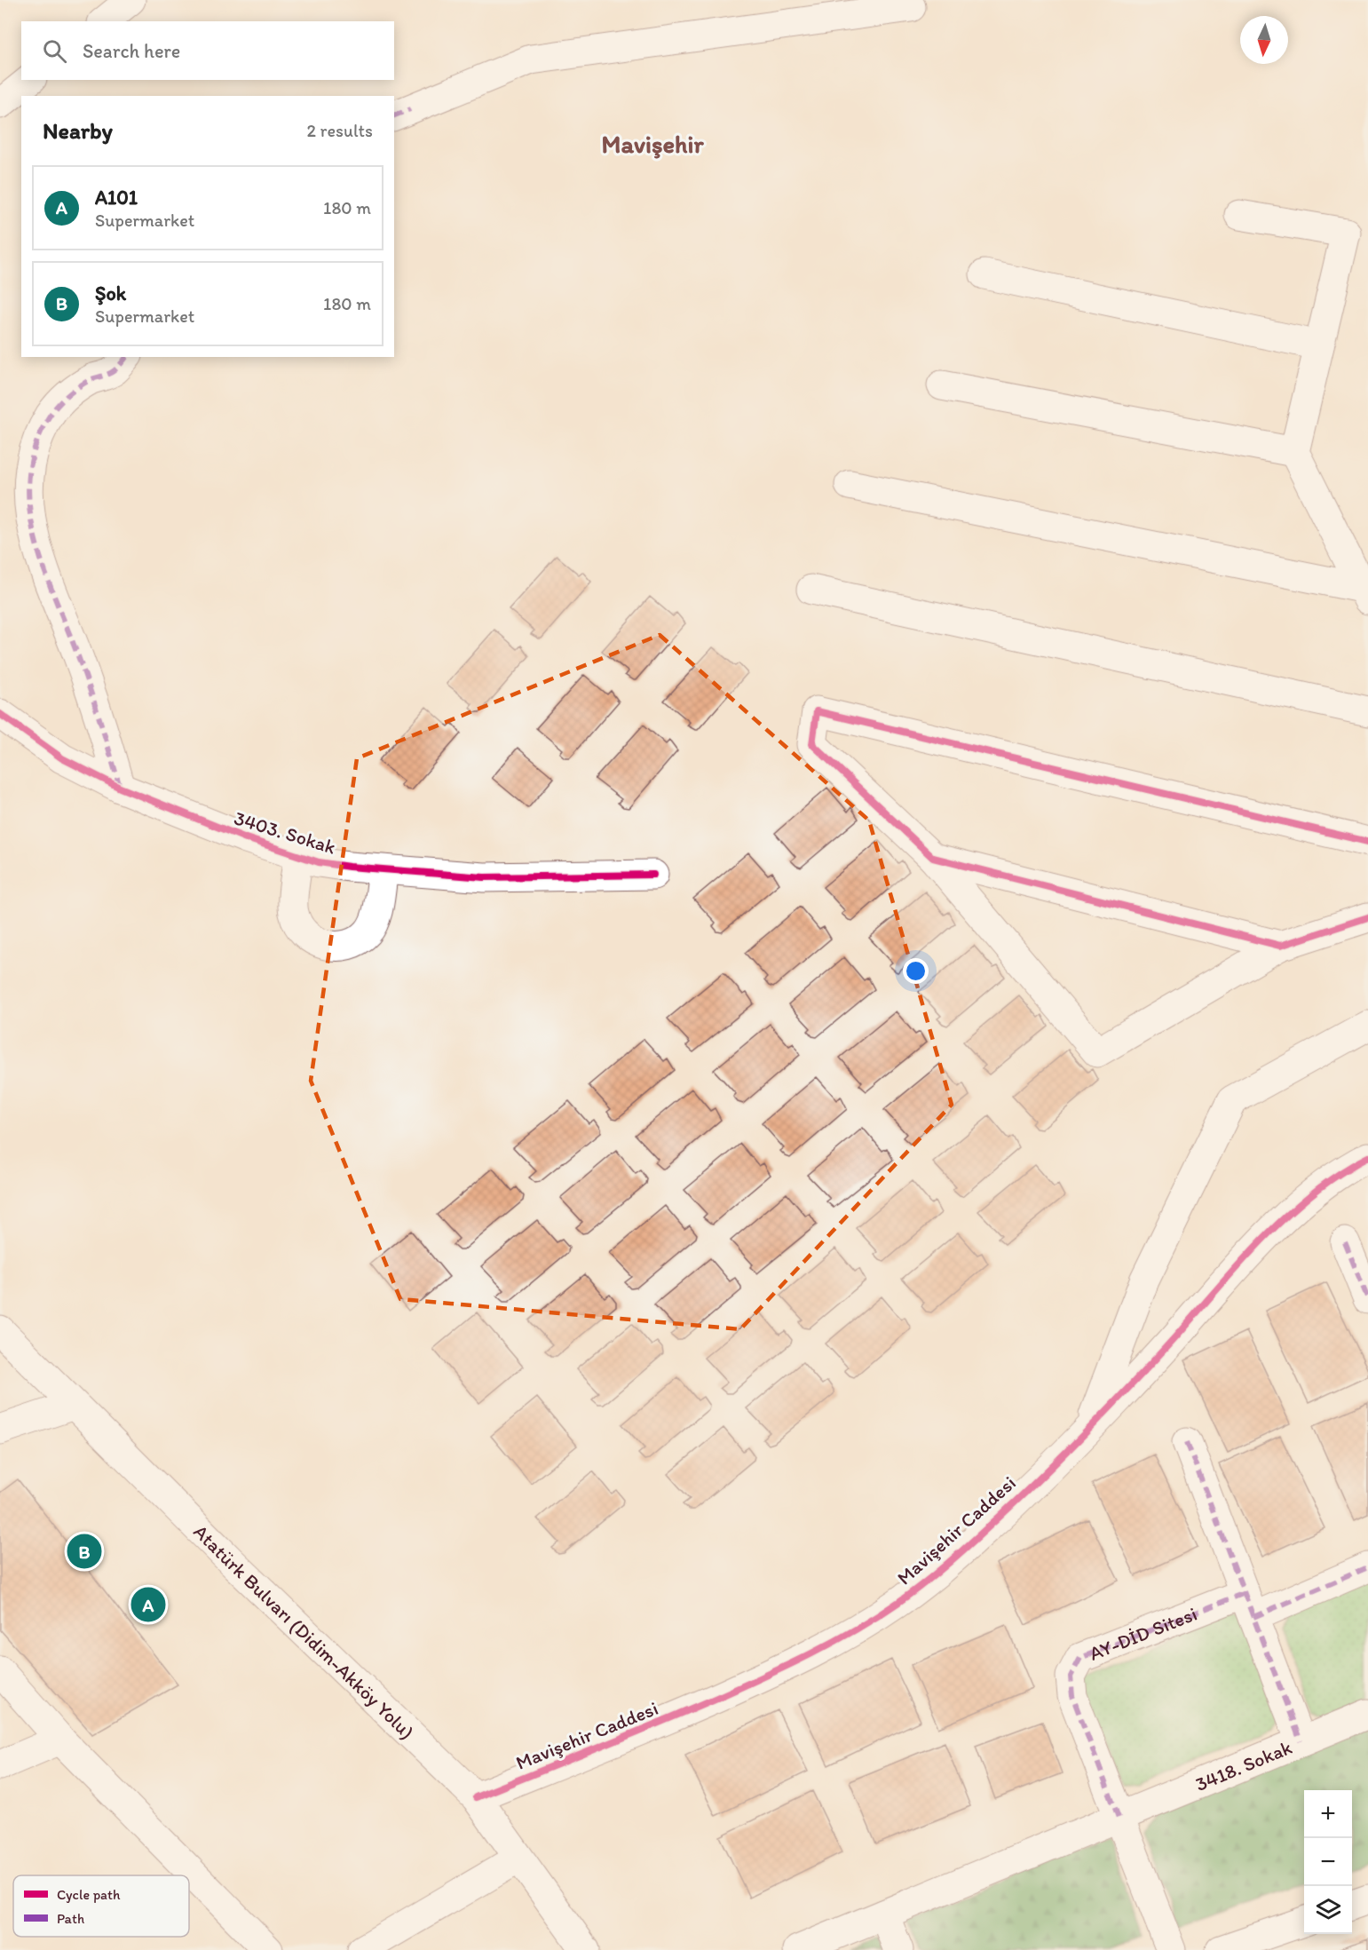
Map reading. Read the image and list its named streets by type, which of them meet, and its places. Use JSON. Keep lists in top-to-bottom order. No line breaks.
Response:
{"streets":{"street":["3403. Sokak","Mavişehir Caddesi","Atatürk Bulvarı (Didim-Akköy Yolu)","AY-DİD Sitesi","3418. Sokak"]},"crossings":[["Mavişehir Caddesi","Atatürk Bulvarı (Didim-Akköy Yolu)"],["AY-DİD Sitesi","3418. Sokak"]],"districts":["Mavişehir"],"legend":["Cycle path","Path"],"north":"bottom","page":{"search":"Search here","heading":["Nearby","2 results"],"list":[{"mark":"A","name":"A101","note":"Supermarket","value":"180 m"},{"mark":"B","name":"Şok","note":"Supermarket","value":"180 m"}],"pins":["B","A"],"map_buttons":["+","−"]}}
